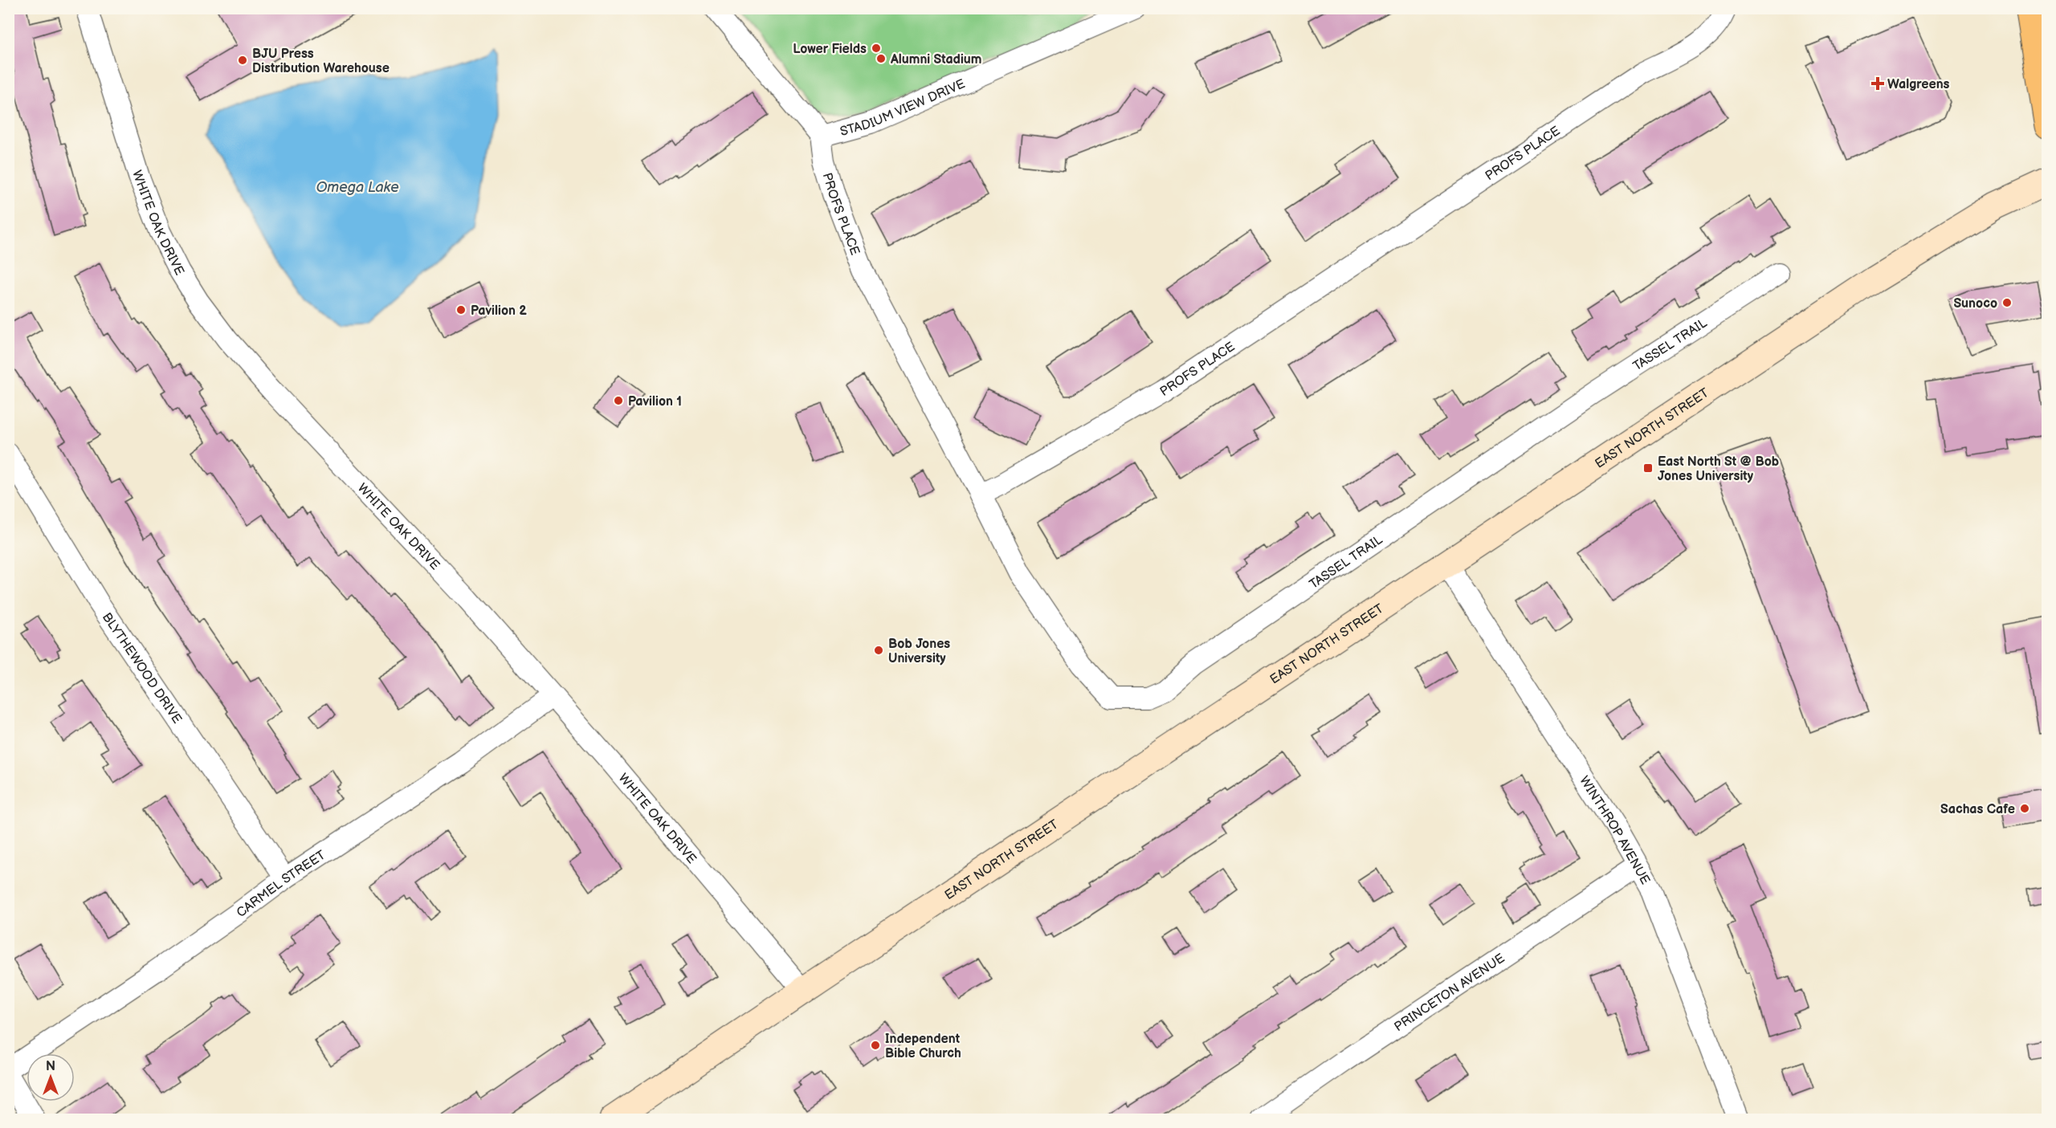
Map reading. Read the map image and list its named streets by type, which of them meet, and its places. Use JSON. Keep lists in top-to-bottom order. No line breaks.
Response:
{"streets":{"main road":["EAST NORTH STREET"],"street":["STADIUM VIEW DRIVE","PROFS PLACE","WHITE OAK DRIVE","TASSEL TRAIL","BLYTHEWOOD DRIVE","WINTHROP AVENUE","CARMEL STREET","PRINCETON AVENUE"]},"crossings":[["STADIUM VIEW DRIVE","PROFS PLACE"],["PROFS PLACE","TASSEL TRAIL"],["WHITE OAK DRIVE","EAST NORTH STREET"],["WHITE OAK DRIVE","CARMEL STREET"],["EAST NORTH STREET","WINTHROP AVENUE"],["BLYTHEWOOD DRIVE","CARMEL STREET"],["WINTHROP AVENUE","PRINCETON AVENUE"]],"water":["Omega Lake"],"places":{"other":["Lower Fields","Alumni Stadium","BJU Press Distribution Warehouse","Sunoco","Pavilion 2","Pavilion 1","Bob Jones University","Sachas Cafe","Independent Bible Church"],"health":["Walgreens"],"transit":["East North St @ Bob Jones University"]},"north":"top"}
